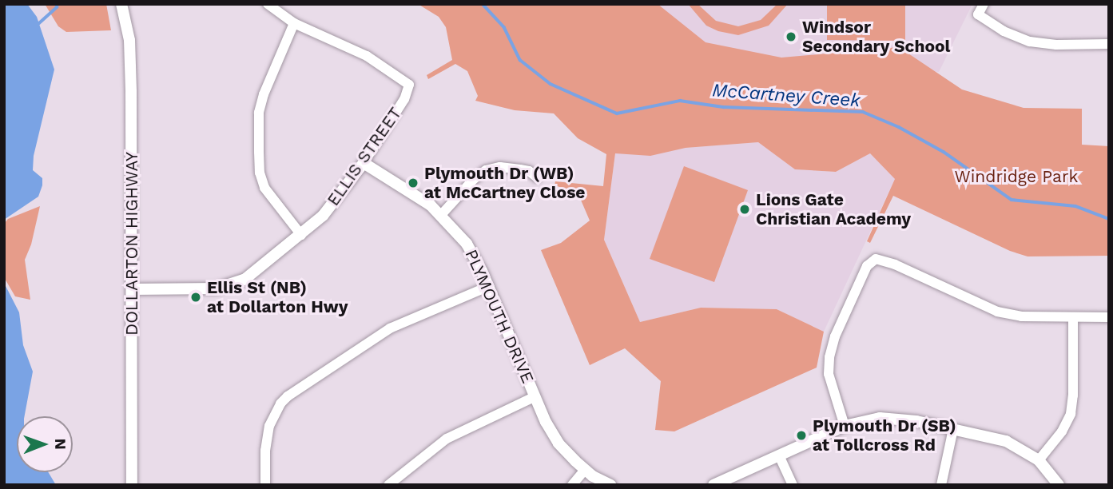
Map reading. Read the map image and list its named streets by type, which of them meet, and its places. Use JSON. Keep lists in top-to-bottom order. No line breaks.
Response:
{"streets":{"street":["ELLIS STREET","DOLLARTON HIGHWAY","PLYMOUTH DRIVE"]},"crossings":[["ELLIS STREET","DOLLARTON HIGHWAY"],["ELLIS STREET","PLYMOUTH DRIVE"]],"water":["McCartney Creek"],"parks":["Windridge Park"],"places":["Windsor Secondary School","Plymouth Dr (WB) at McCartney Close","Lions Gate Christian Academy","Ellis St (NB) at Dollarton Hwy","Plymouth Dr (SB) at Tollcross Rd"],"north":"right"}
